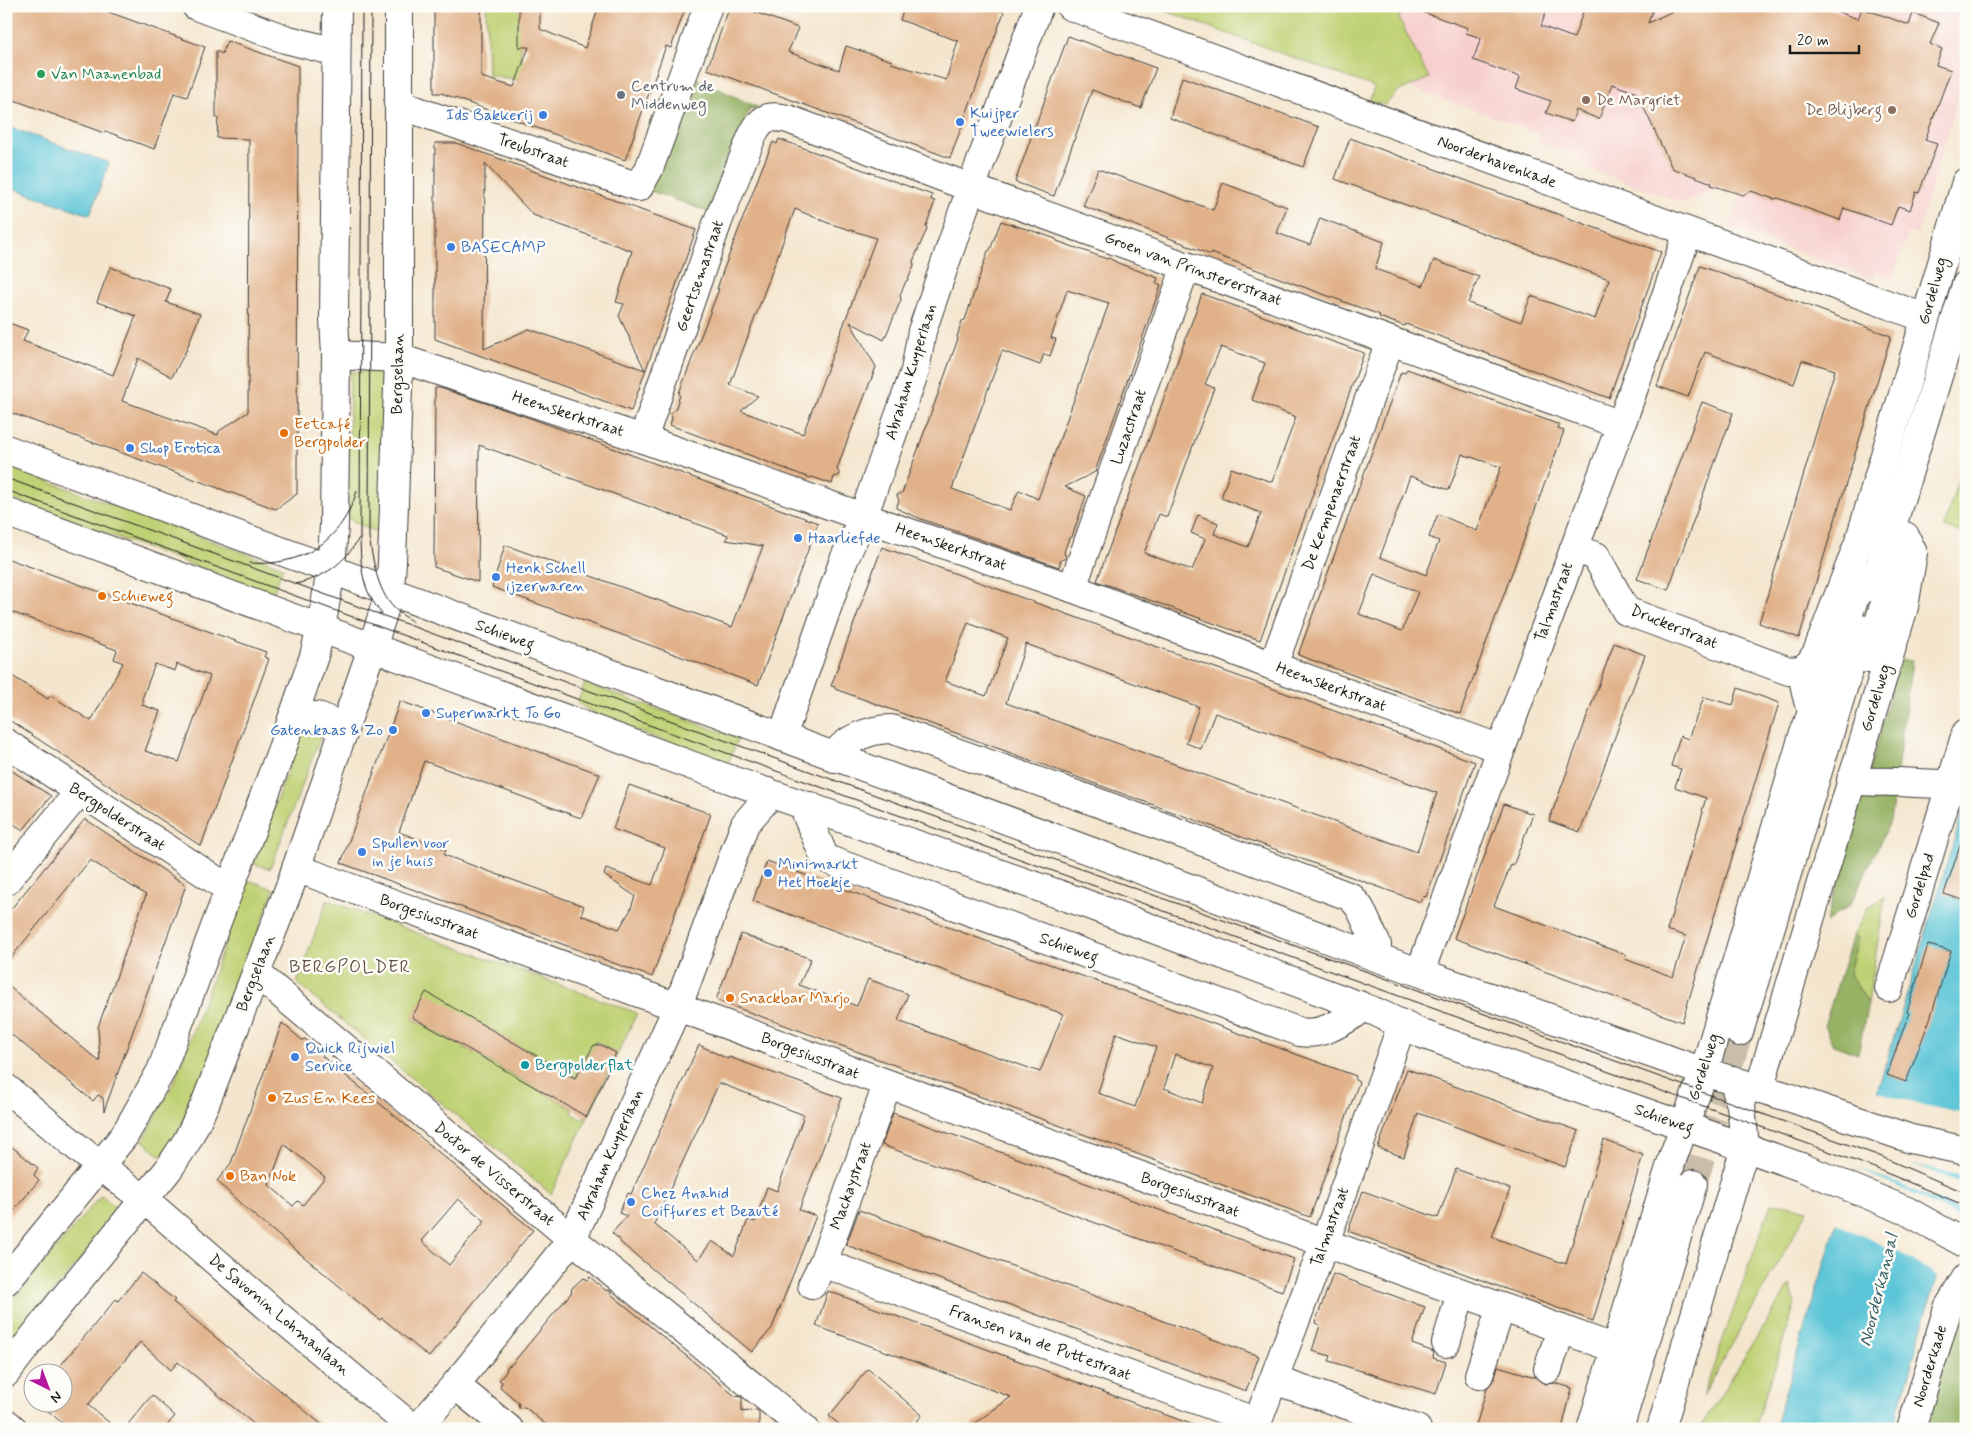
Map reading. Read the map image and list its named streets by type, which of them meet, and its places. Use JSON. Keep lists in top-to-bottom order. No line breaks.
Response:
{"streets":{"street":["Treubstraat","Noorderhavenkade","Groen van Prinstererstraat","Geertsemastraat","Gordelweg","Abraham Kuyperlaan","Bergselaan","Heemskerkstraat","Luzacstraat","De Kempenaerstraat","Talmastraat","Druckerstraat","Schieweg","Bergpolderstraat","Gordelpad","Borgesiusstraat","Doctor de Visserstraat","Mackaystraat","De Savornin Lohmanlaan","Fransen van de Puttestraat","Noorderkade"]},"crossings":[["Treubstraat","Bergselaan"],["Noorderhavenkade","Gordelweg"],["Noorderhavenkade","Talmastraat"],["Groen van Prinstererstraat","Geertsemastraat"],["Groen van Prinstererstraat","Abraham Kuyperlaan"],["Groen van Prinstererstraat","Luzacstraat"],["Groen van Prinstererstraat","De Kempenaerstraat"],["Groen van Prinstererstraat","Talmastraat"],["Geertsemastraat","Heemskerkstraat"],["Gordelweg","Druckerstraat"],["Gordelweg","Schieweg"],["Gordelweg","Borgesiusstraat"],["Abraham Kuyperlaan","Heemskerkstraat"],["Abraham Kuyperlaan","Schieweg"],["Abraham Kuyperlaan","Borgesiusstraat"],["Abraham Kuyperlaan","Doctor de Visserstraat"],["Abraham Kuyperlaan","De Savornin Lohmanlaan"],["Bergselaan","Heemskerkstraat"],["Bergselaan","Schieweg"],["Bergselaan","Borgesiusstraat"],["Bergselaan","Doctor de Visserstraat"],["Bergselaan","De Savornin Lohmanlaan"],["Heemskerkstraat","Luzacstraat"],["Heemskerkstraat","De Kempenaerstraat"],["Heemskerkstraat","Talmastraat"],["Talmastraat","Druckerstraat"],["Talmastraat","Schieweg"],["Talmastraat","Borgesiusstraat"],["Talmastraat","Fransen van de Puttestraat"],["Borgesiusstraat","Mackaystraat"],["Mackaystraat","Fransen van de Puttestraat"]],"districts":["BERGPOLDER"],"water":["Noorderkanaal"],"places":["Van Maanenbad","Centrum de Middenweg","De Margriet","De Blijberg","Ids Bakkerij","Kuijper Tweewielers","BASECAMP","Eetcafé Bergpolder","Shop Erotica","Haarliefde","Henk Schell ijzerwaren","Schieweg","Supermarkt To Go","Gatenkaas & Zo","Spullen voor in je huis","Minimarkt Het Hoekje","Snackbar Marjo","Quick Rijwiel Service","Bergpolderflat","Zus En Kees","Ban Nok","Chez Anahid Coiffures et Beauté"],"scale_bar":"20 m","north":"bottom right"}
